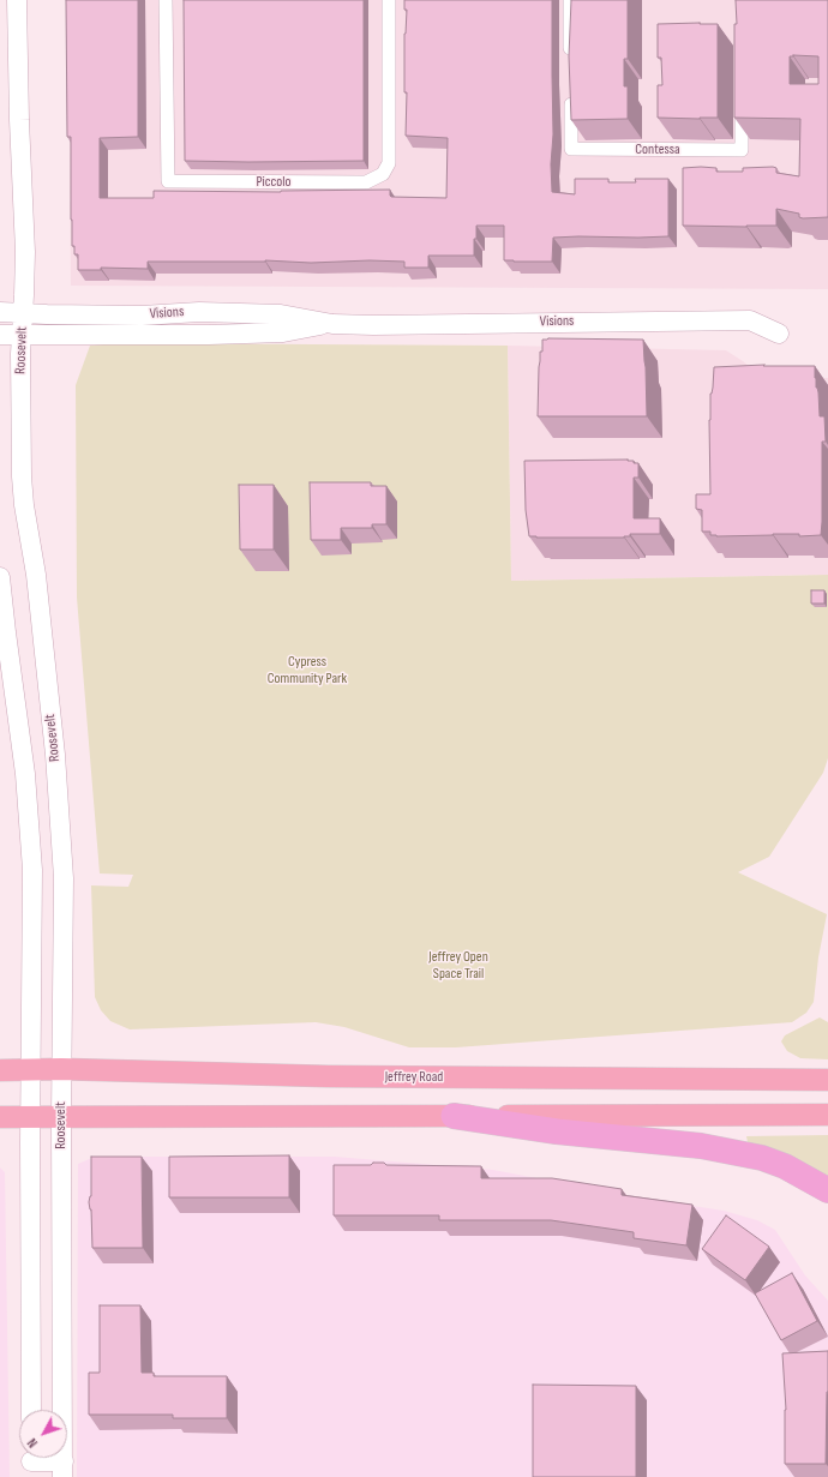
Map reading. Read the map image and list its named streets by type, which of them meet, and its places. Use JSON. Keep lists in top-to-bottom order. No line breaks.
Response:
{"streets":{"main road":["Jeffrey Road"],"street":["Contessa","Piccolo","Visions","Roosevelt"]},"crossings":[["Visions","Roosevelt"],["Roosevelt","Jeffrey Road"]],"parks":["Cypress Community Park","Jeffrey Open Space Trail"],"north":"bottom left"}
